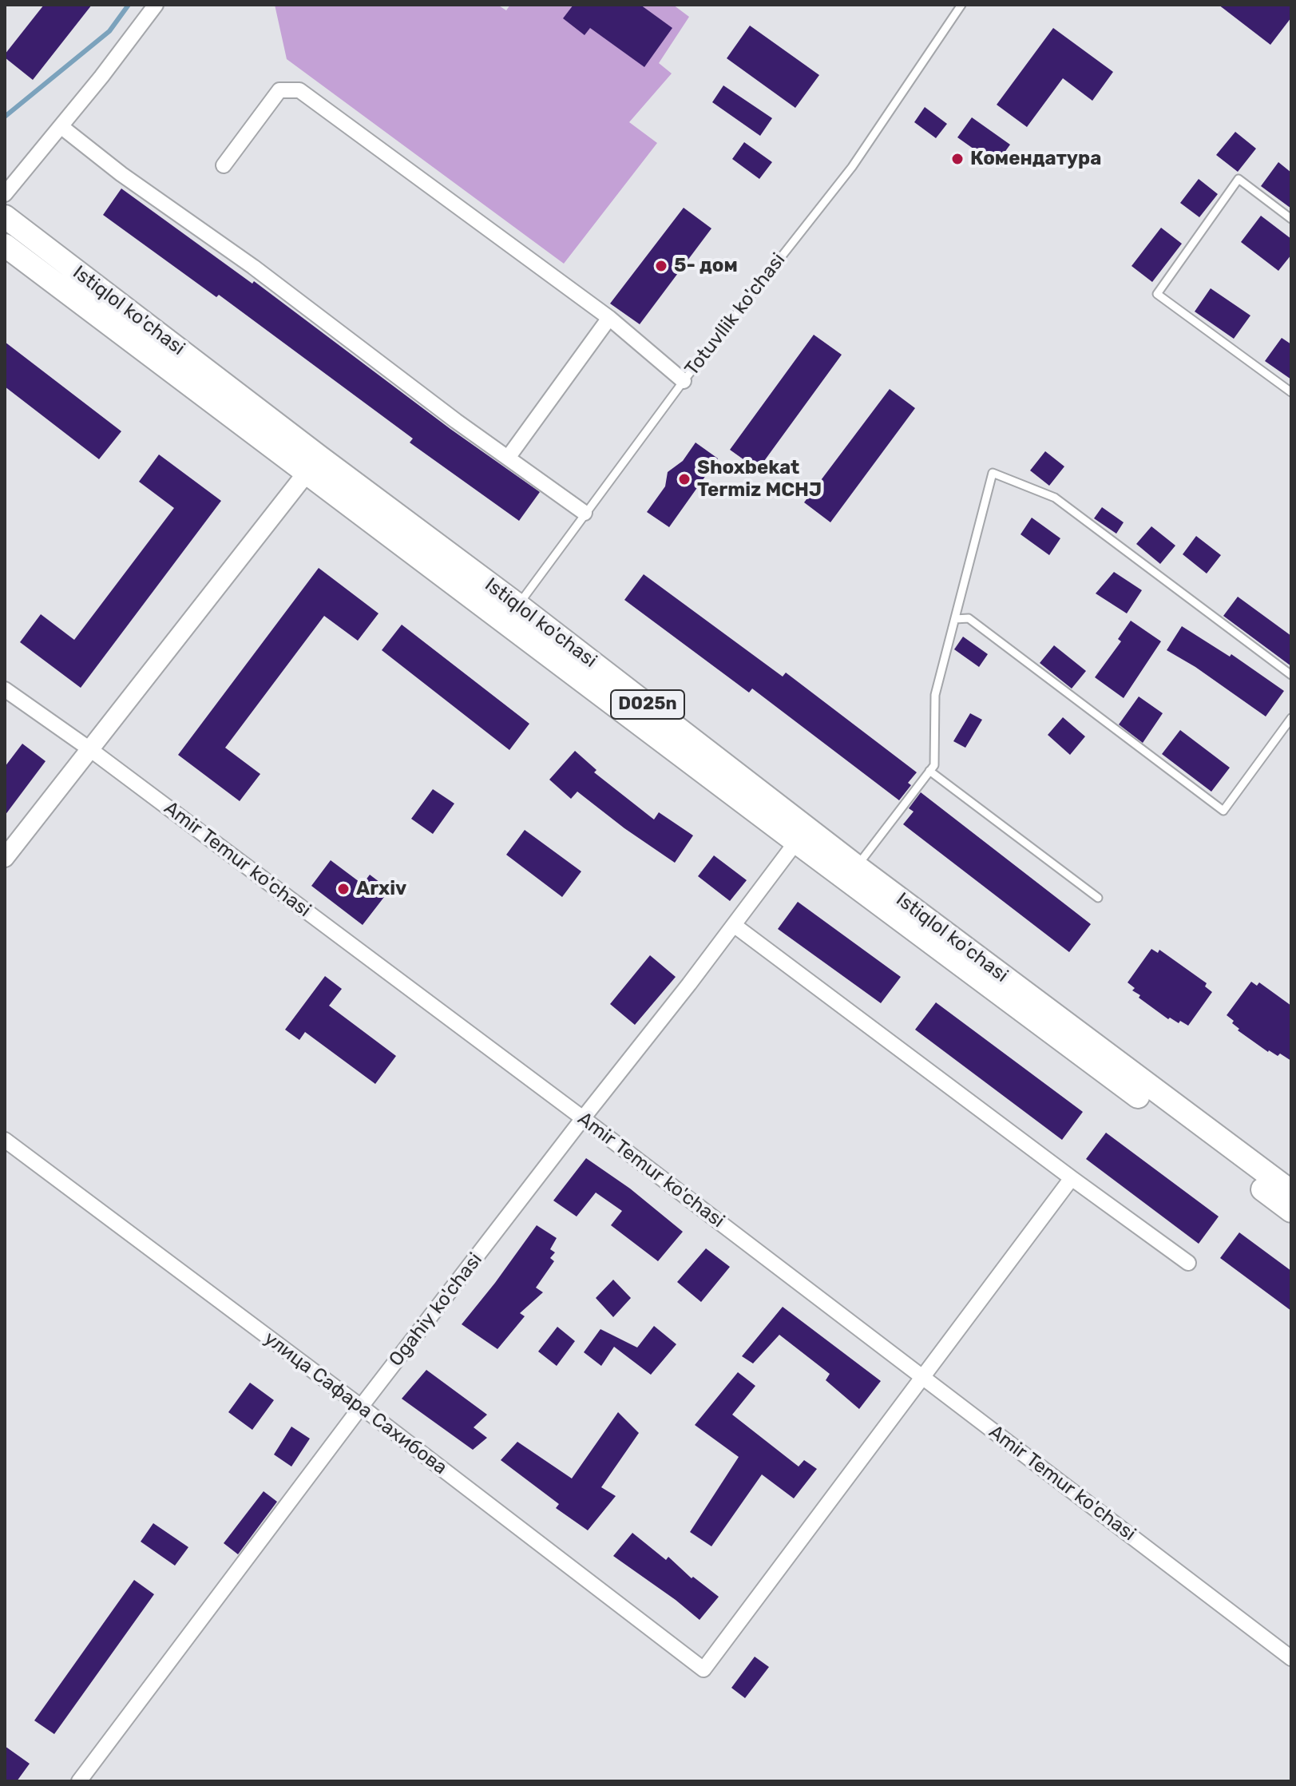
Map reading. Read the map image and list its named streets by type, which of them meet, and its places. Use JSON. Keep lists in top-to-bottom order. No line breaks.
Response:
{"streets":{"main road":["Istiqlol ko'chasi","D025n"],"street":["Amir Temur ko'chasi","Ogahiy ko'chasi","улица Сафара Сахибова"],"lane":["Totuvllik ko'chasi"]},"crossings":[["Istiqlol ko'chasi","Totuvllik ko'chasi"],["Istiqlol ko'chasi","Ogahiy ko'chasi"],["Amir Temur ko'chasi","Ogahiy ko'chasi"],["Amir Temur ko'chasi","улица Сафара Сахибова"],["Ogahiy ko'chasi","улица Сафара Сахибова"]],"places":["Комендатура","5- дом","Shoxbekat Termiz MCHJ","Arxiv"]}
